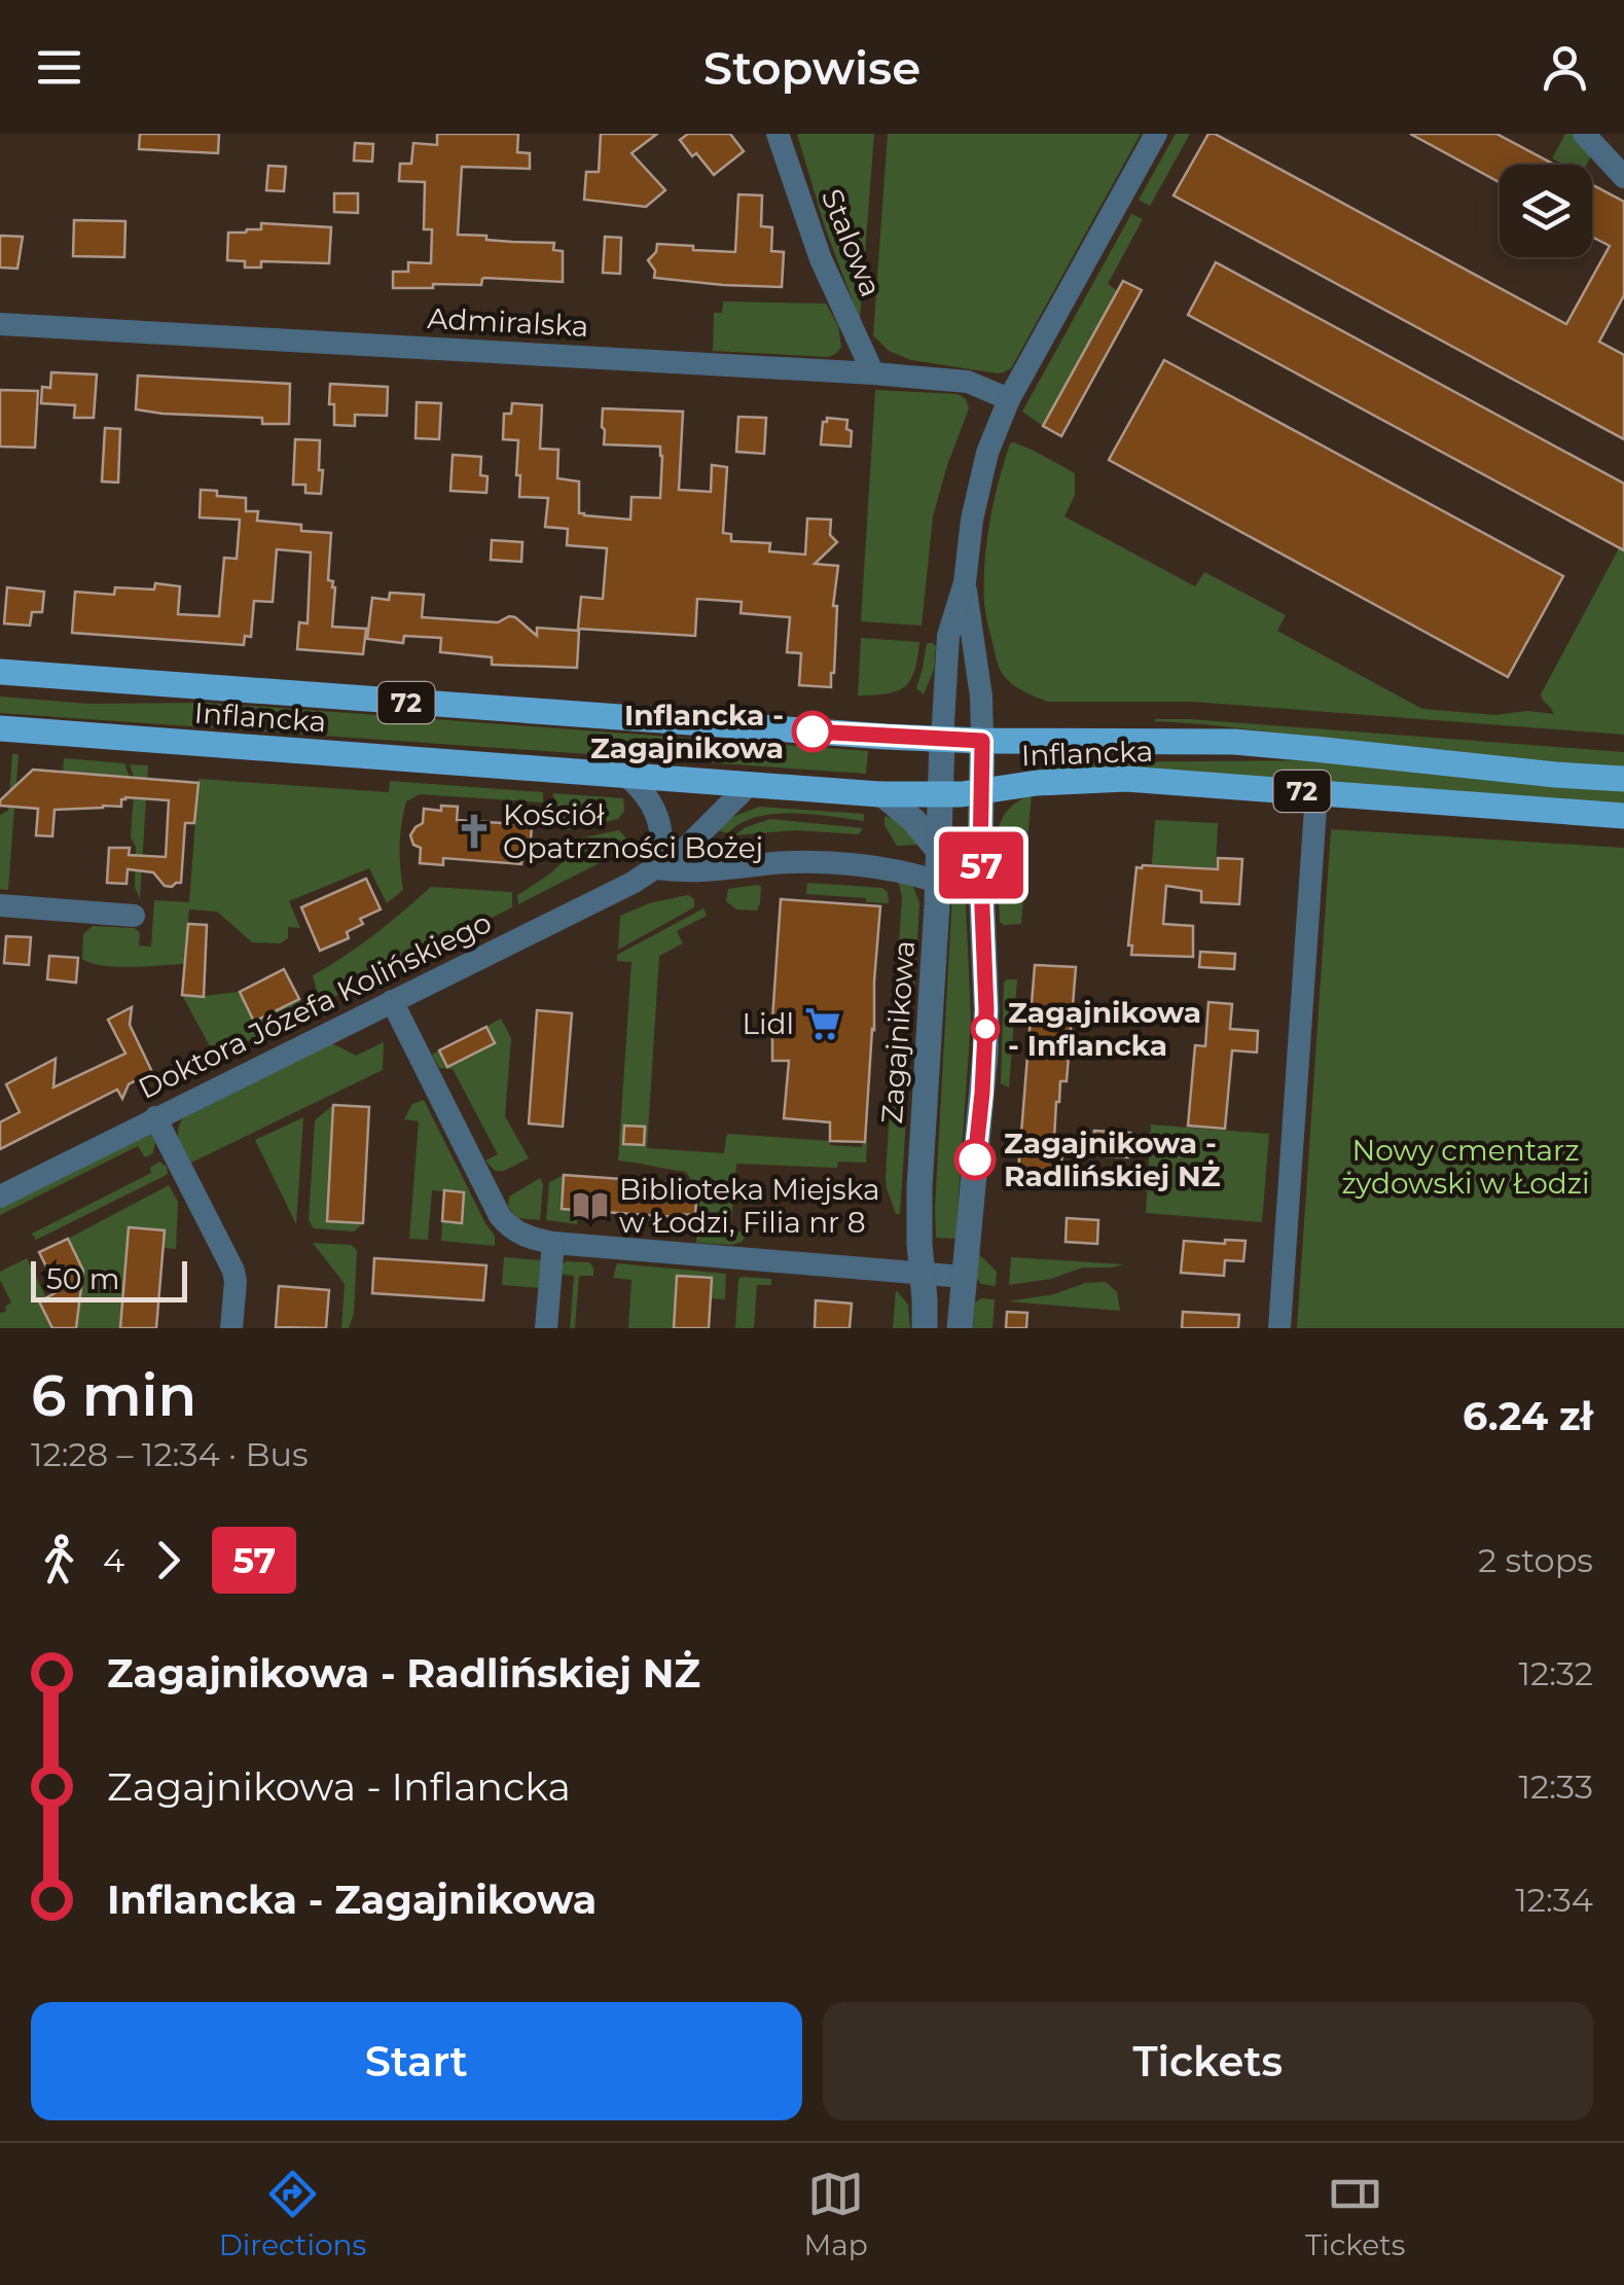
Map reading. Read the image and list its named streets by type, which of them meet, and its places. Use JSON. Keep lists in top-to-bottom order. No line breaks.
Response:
{"streets":{"main road":["72","Inflancka"],"street":["Stalowa","Admiralska","Doktora Józefa Kolińskiego","Zagajnikowa"]},"crossings":[["Stalowa","Admiralska"],["Inflancka","Doktora Józefa Kolińskiego"],["Inflancka","Zagajnikowa"]],"parks":["Nowy cmentarz żydowski w Łodzi"],"places":{"other":["Inflancka - Zagajnikowa","Zagajnikowa - Inflancka","Zagajnikowa - Radlińskiej NŻ"],"church":["Kościół Opatrzności Bożej"],"supermarket":["Lidl"],"library":["Biblioteka Miejska w Łodzi, Filia nr 8"]},"lines":["bus line 57"],"scale_bar":"50 m","page":{"header":"Stopwise","on_map":"57","scale":"50 m","heading":["6 min","12:28 – 12:34 · Bus","6.24 zł"],"legs":["4","57","2 stops"],"list":[{"name":"Zagajnikowa - Radlińskiej NŻ","value":"12:32"},{"name":"Zagajnikowa - Inflancka","value":"12:33"},{"name":"Inflancka - Zagajnikowa","value":"12:34"}],"buttons":["Start","Tickets"],"tabs":["Directions","Map","Tickets"]}}
